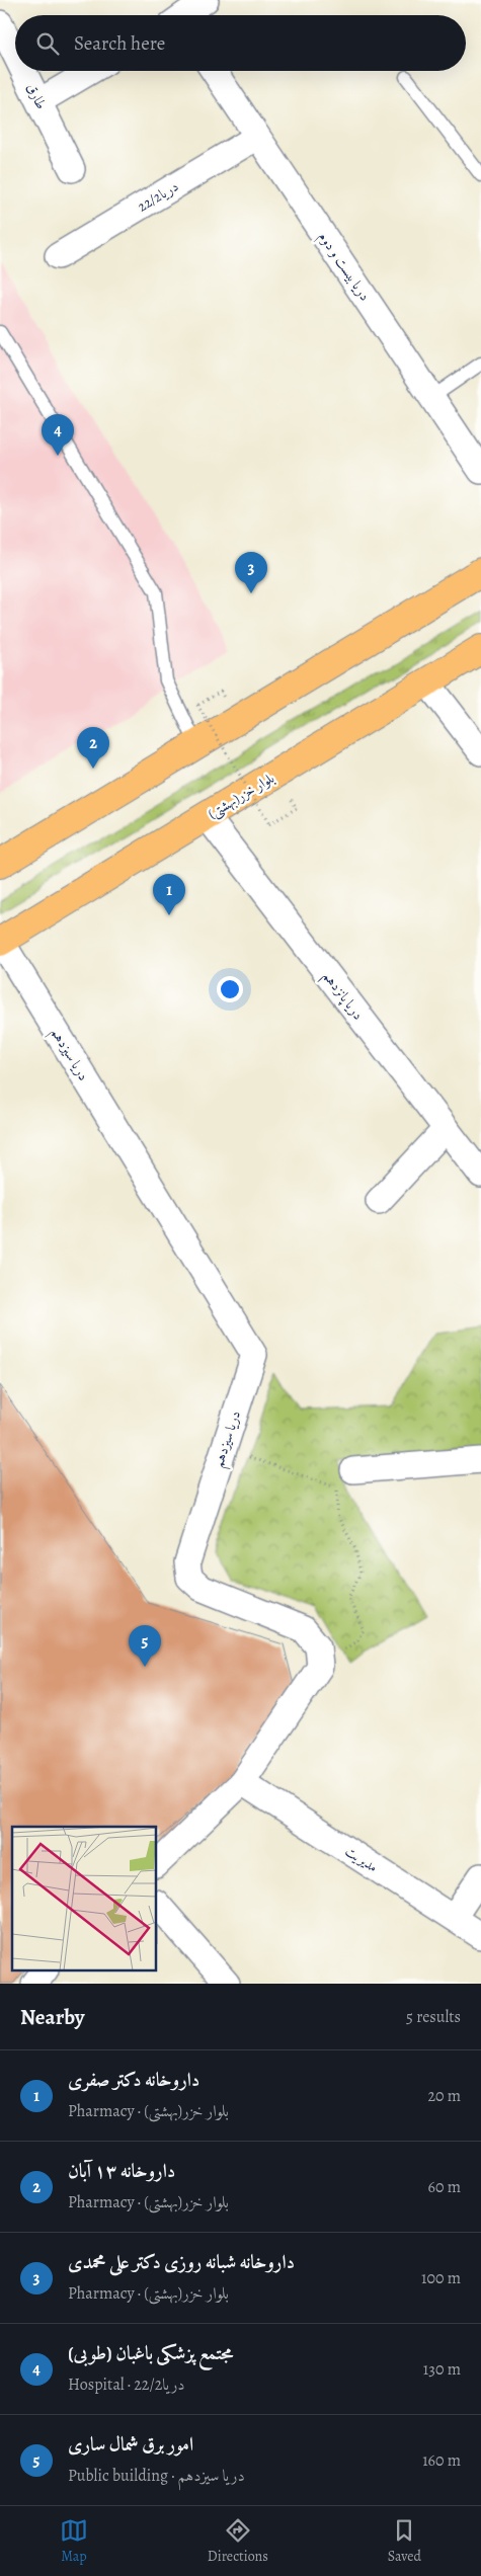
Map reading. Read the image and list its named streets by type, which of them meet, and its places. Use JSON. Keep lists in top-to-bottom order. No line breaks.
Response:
{"streets":{"main road":["بلوار خزر(بهشتی)"],"street":["طارق","دریا22/2","دریا بیست و دوم","دریا پانزدهم","دریا سیزدهم","مدیریت"]},"crossings":[["دریا22/2","دریا بیست و دوم"],["بلوار خزر(بهشتی)","دریا پانزدهم"],["بلوار خزر(بهشتی)","دریا سیزدهم"]],"page":{"search":"Search here","pins":["4","3","2","1","5"],"heading":["Nearby","5 results"],"list":[{"mark":"1","name":"داروخانه دکتر صفری","note":"Pharmacy · بلوار خزر(بهشتی)","value":"20 m"},{"mark":"2","name":"داروخانه ١٣ آبان","note":"Pharmacy · بلوار خزر(بهشتی)","value":"60 m"},{"mark":"3","name":"داروخانه شبانه روزی دکتر علی محمدی","note":"Pharmacy · بلوار خزر(بهشتی)","value":"100 m"},{"mark":"4","name":"مجتمع پزشکی باغبان (طوبی)","note":"Hospital · دریا22/2","value":"130 m"},{"mark":"5","name":"امور برق شمال ساری","note":"Public building · دریا سیزدهم","value":"160 m"}],"nav":["Map","Directions","Saved"]}}
